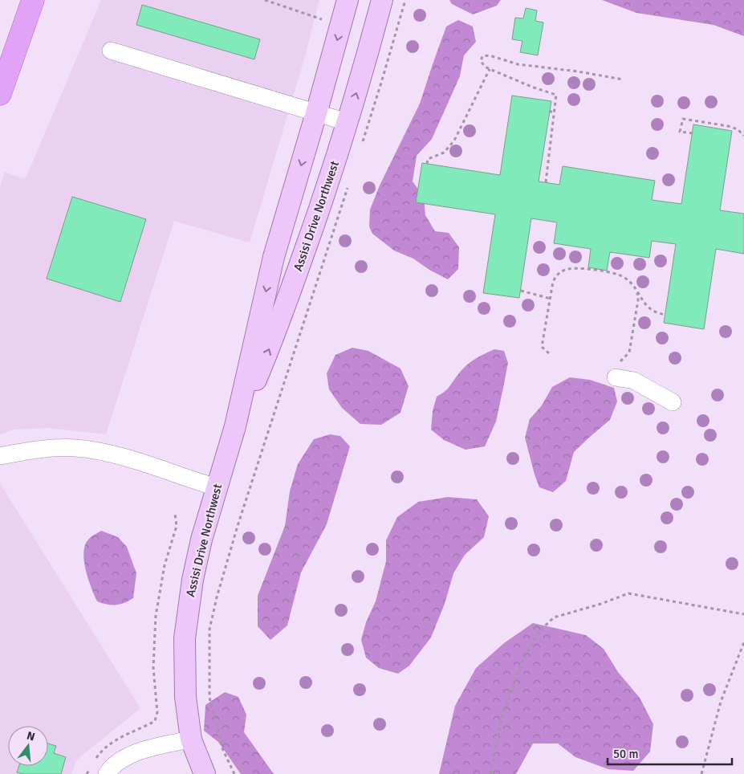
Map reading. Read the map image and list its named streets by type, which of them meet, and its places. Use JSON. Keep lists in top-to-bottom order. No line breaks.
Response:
{"streets":{"main road":["Assisi Drive Northwest"]},"scale_bar":"50 m","north":"top"}
